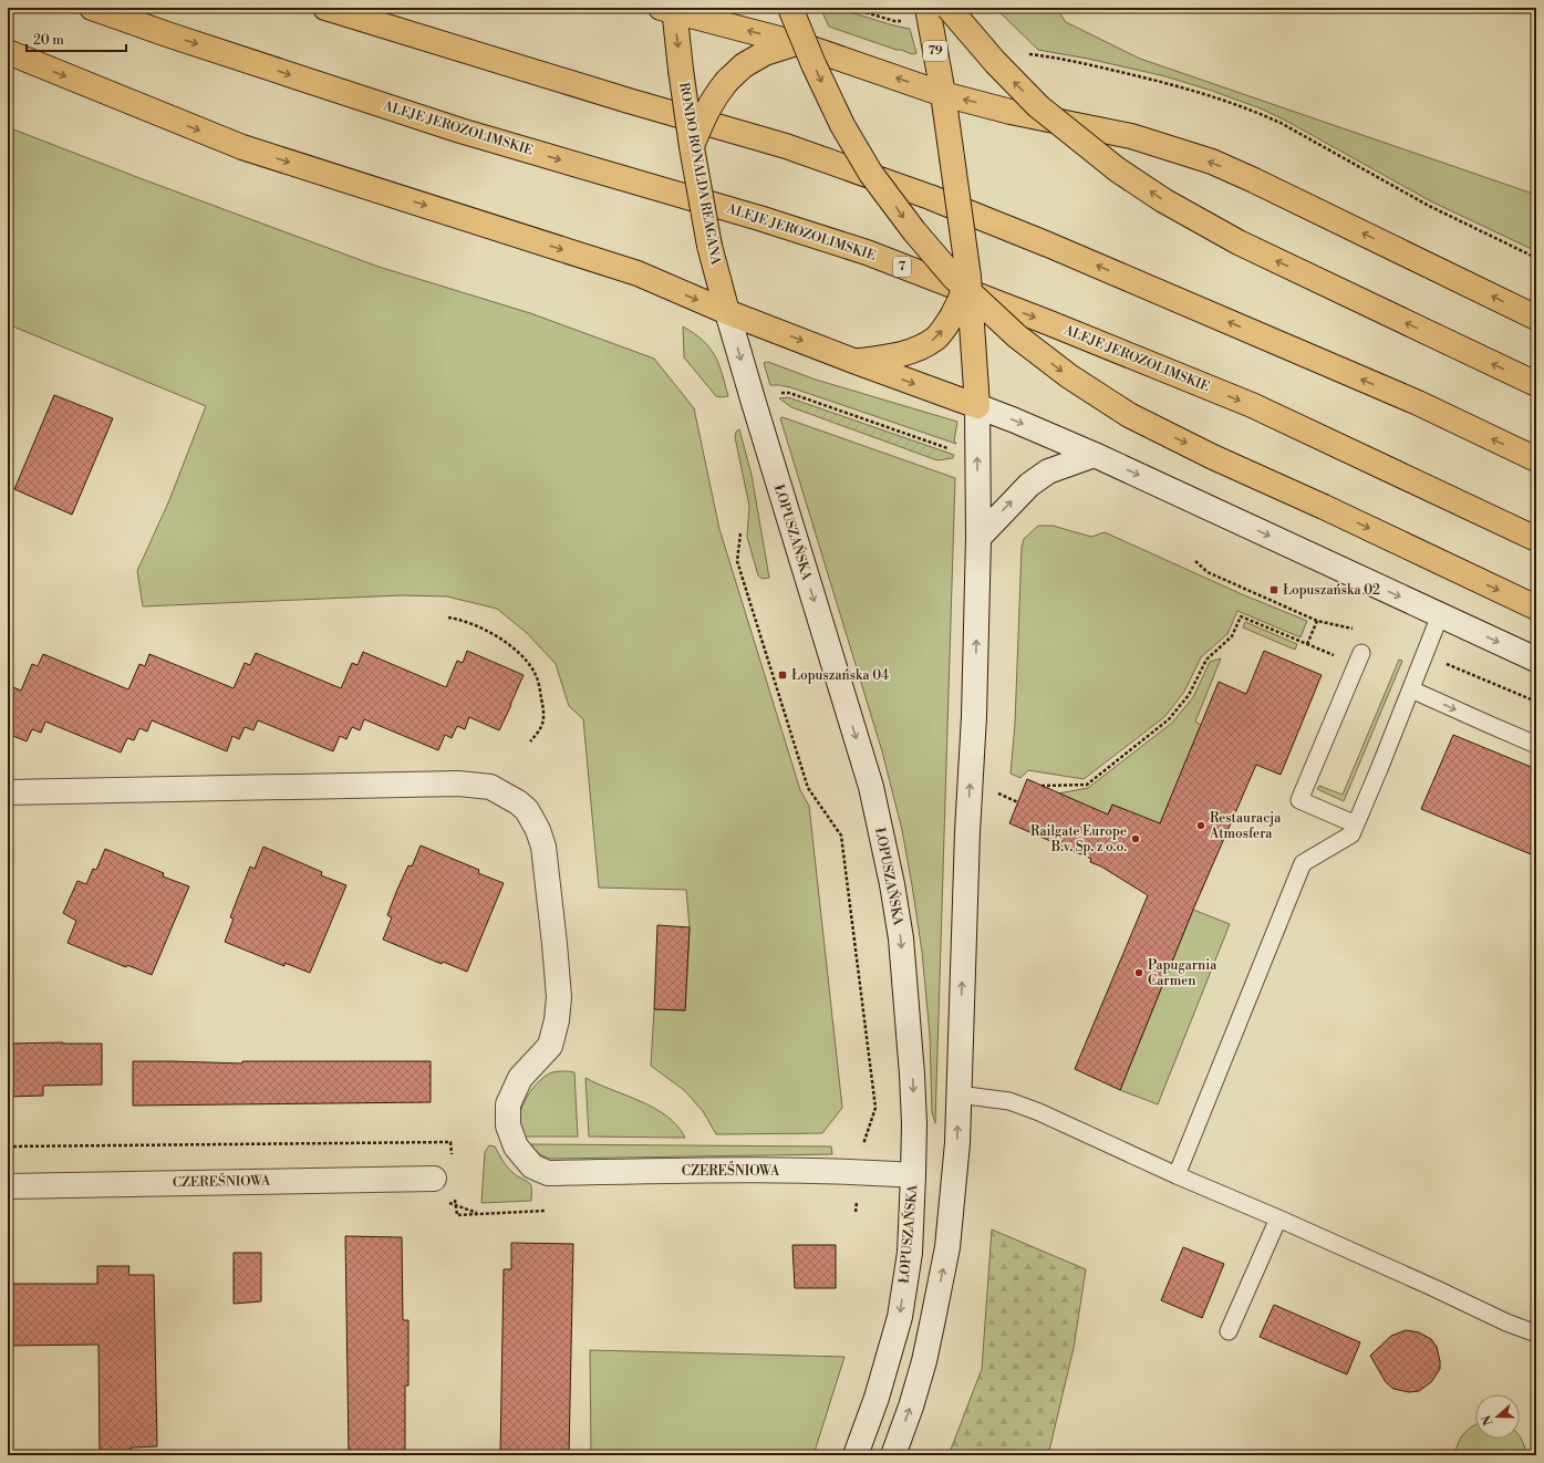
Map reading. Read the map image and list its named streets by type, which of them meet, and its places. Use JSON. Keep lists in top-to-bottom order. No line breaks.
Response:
{"streets":{"main road":["79","ALEJE JEROZOLIMSKIE","RONDO RONALDA REAGANA","7","ŁOPUSZAŃSKA","CZEREŚNIOWA"]},"crossings":[["79","RONDO RONALDA REAGANA"],["RONDO RONALDA REAGANA","ŁOPUSZAŃSKA"],["ŁOPUSZAŃSKA","CZEREŚNIOWA"]],"places":{"transit":["Łopuszańska 02","Łopuszańska 04"],"other":["Restauracja Atmosfera","Railgate Europe B.v. Sp. z o.o.","Papugarnia Carmen"]},"scale_bar":"20 m","north":"left"}
